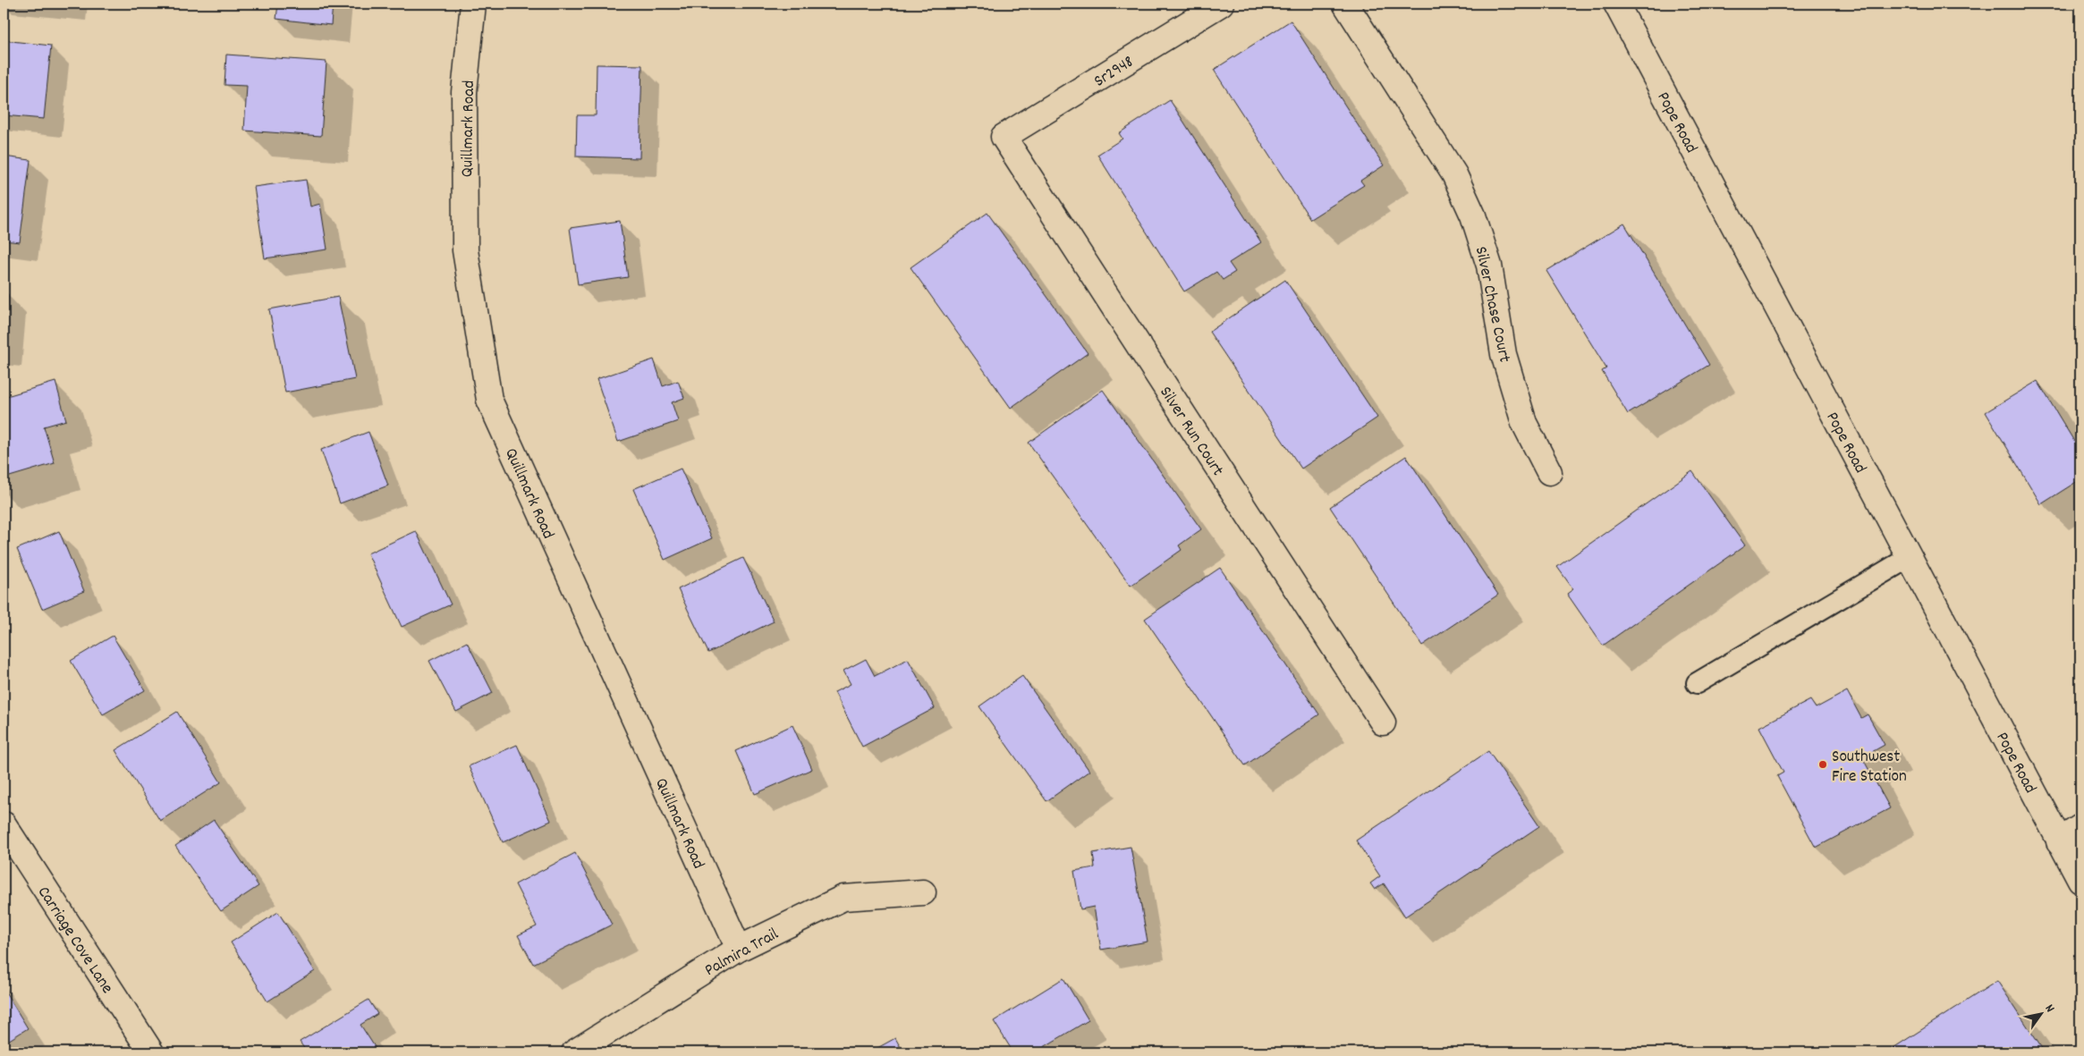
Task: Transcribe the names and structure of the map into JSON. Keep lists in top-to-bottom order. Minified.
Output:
{"streets":{"street":["Sr2948","Pope Road","Quillmark Road","Silver Chase Court","Silver Run Court","Carriage Cove Lane","Palmira Trail"]},"crossings":[["Sr2948","Silver Run Court"],["Quillmark Road","Palmira Trail"]],"places":["Southwest Fire Station"],"north":"top right"}
